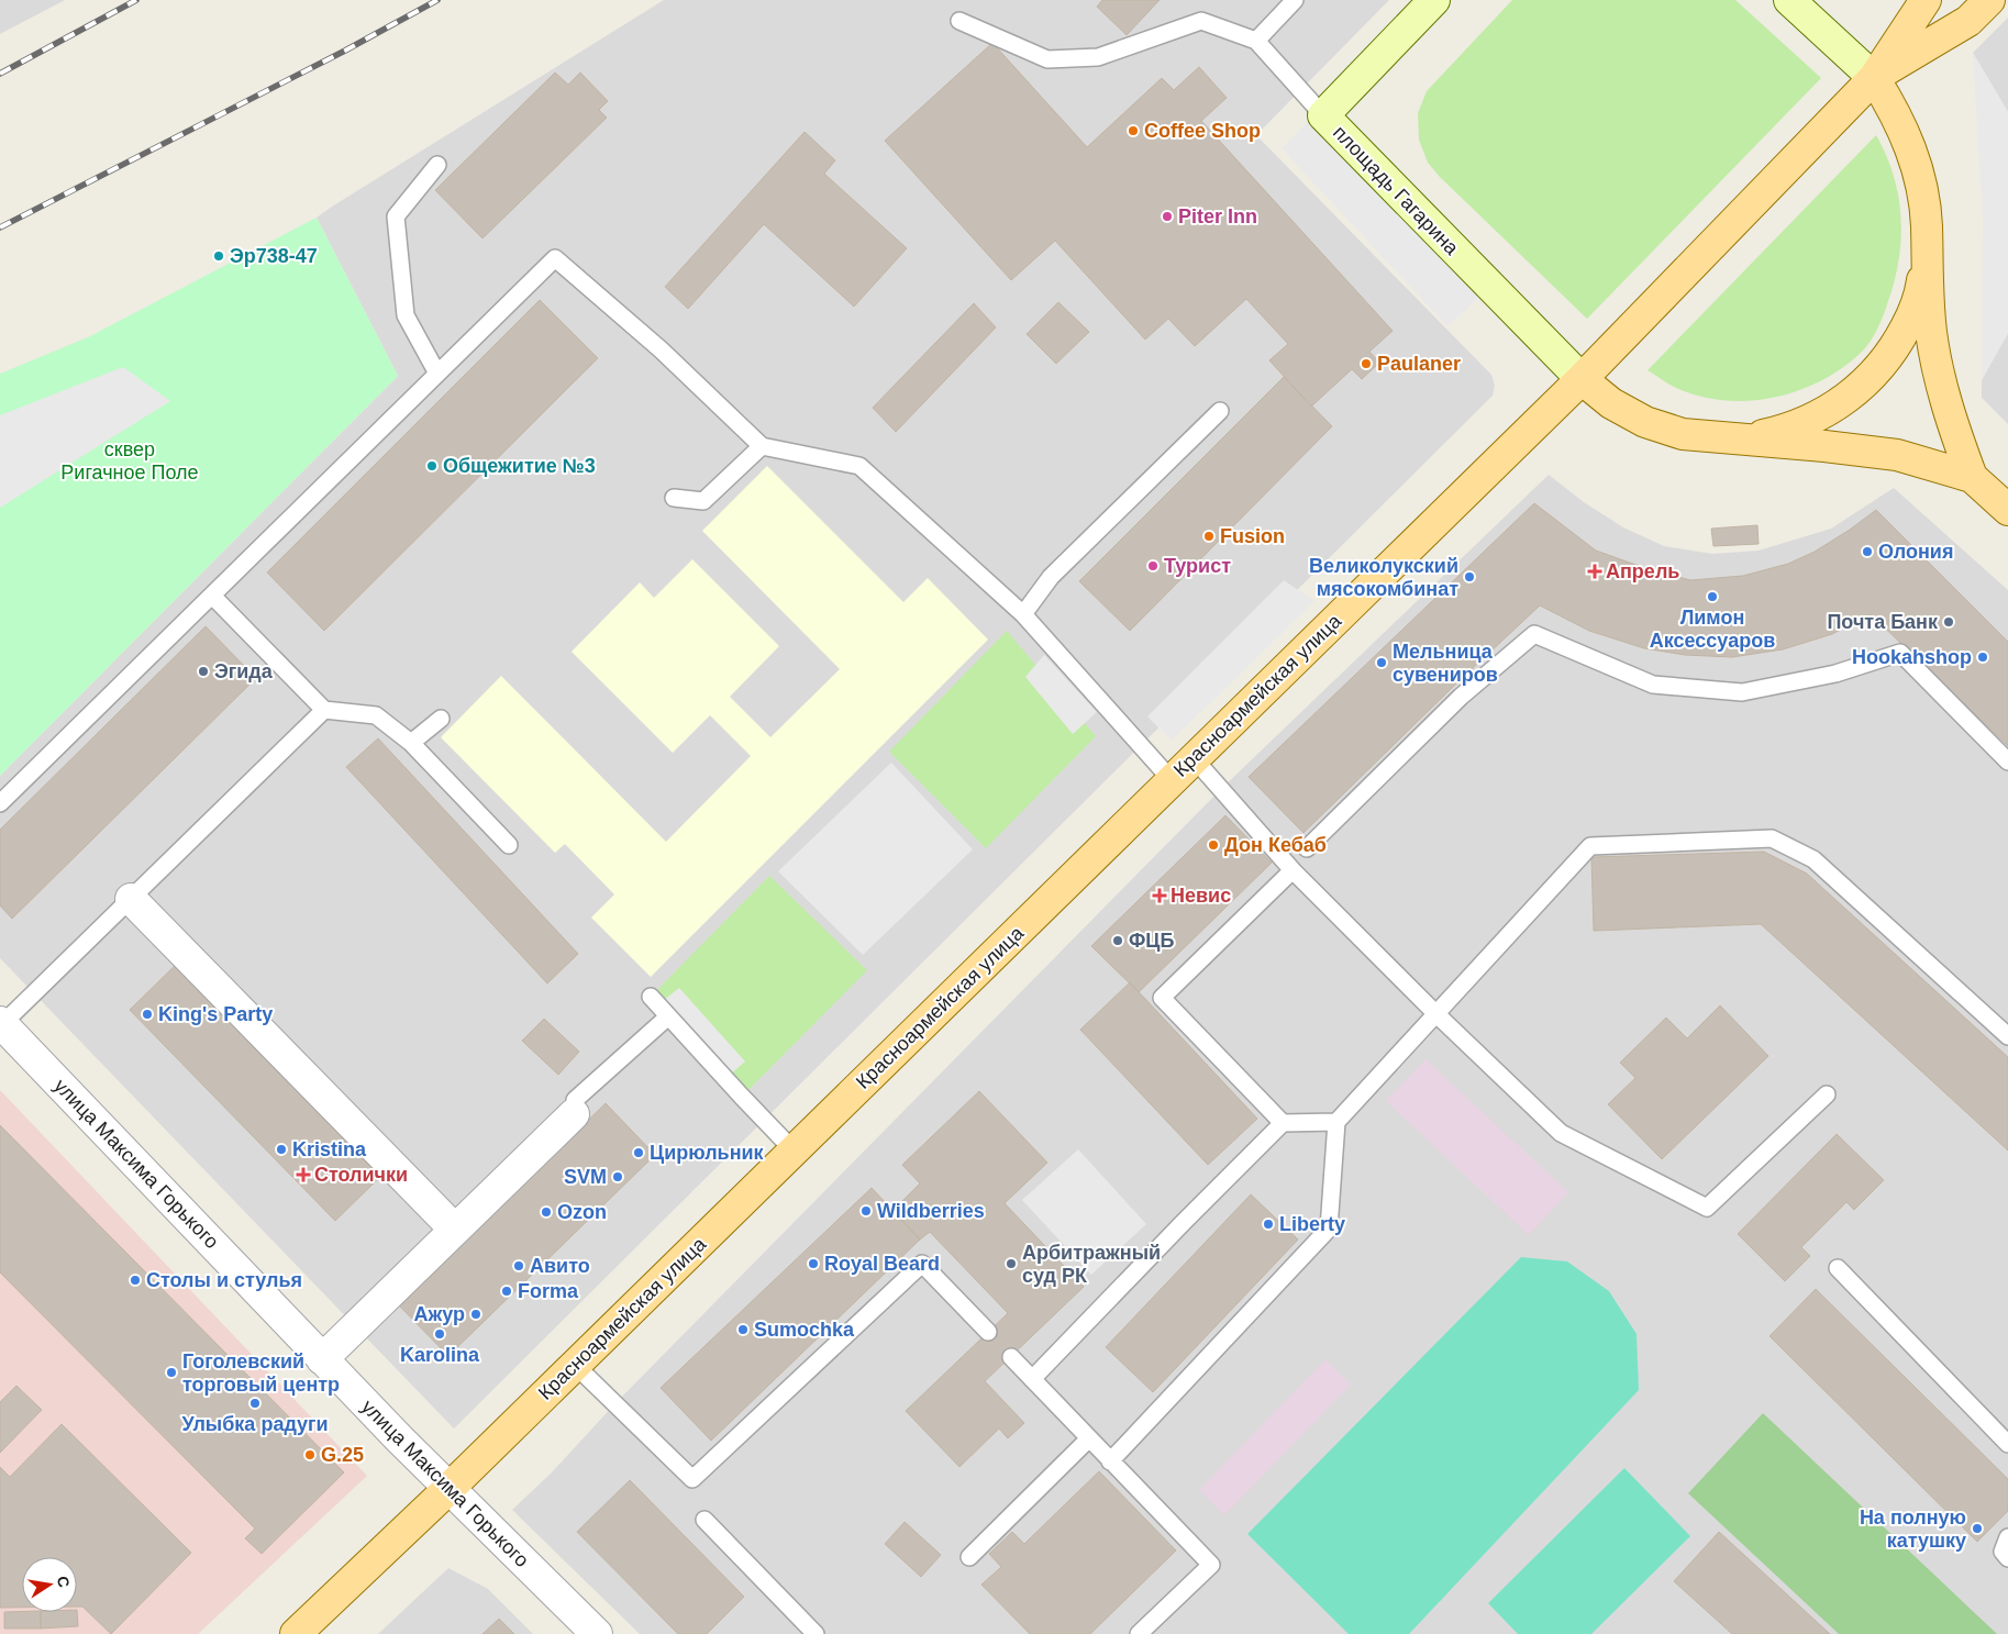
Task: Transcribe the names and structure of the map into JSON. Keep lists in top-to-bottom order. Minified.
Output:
{"streets":{"main road":["площадь Гагарина","Красноармейская улица"],"street":["улица Максима Горького"]},"crossings":[["площадь Гагарина","Красноармейская улица"],["Красноармейская улица","улица Максима Горького"]],"parks":["сквер Ригачное Поле"],"places":{"other":["Coffee Shop","Piter Inn","Эр738-47","Paulaner","Общежитие №3","Fusion","Олония","Турист","Великолукский мясокомбинат","Лимон Аксессуаров","Почта Банк","Hookahshop","Мельница сувениров","Эгида","Дон Кебаб","ФЦБ","King's Party","Kristina","Цирюльник","SVM","Wildberries","Ozon","Liberty","Royal Beard","Арбитражный суд РК","Авито","Столы и стулья","Forma","Ажур","Sumochka","Karolina","Гоголевский торговый центр","Улыбка радуги","G.25","На полную катушку"],"health":["Апрель","Невис","Столички"]},"north":"right"}
